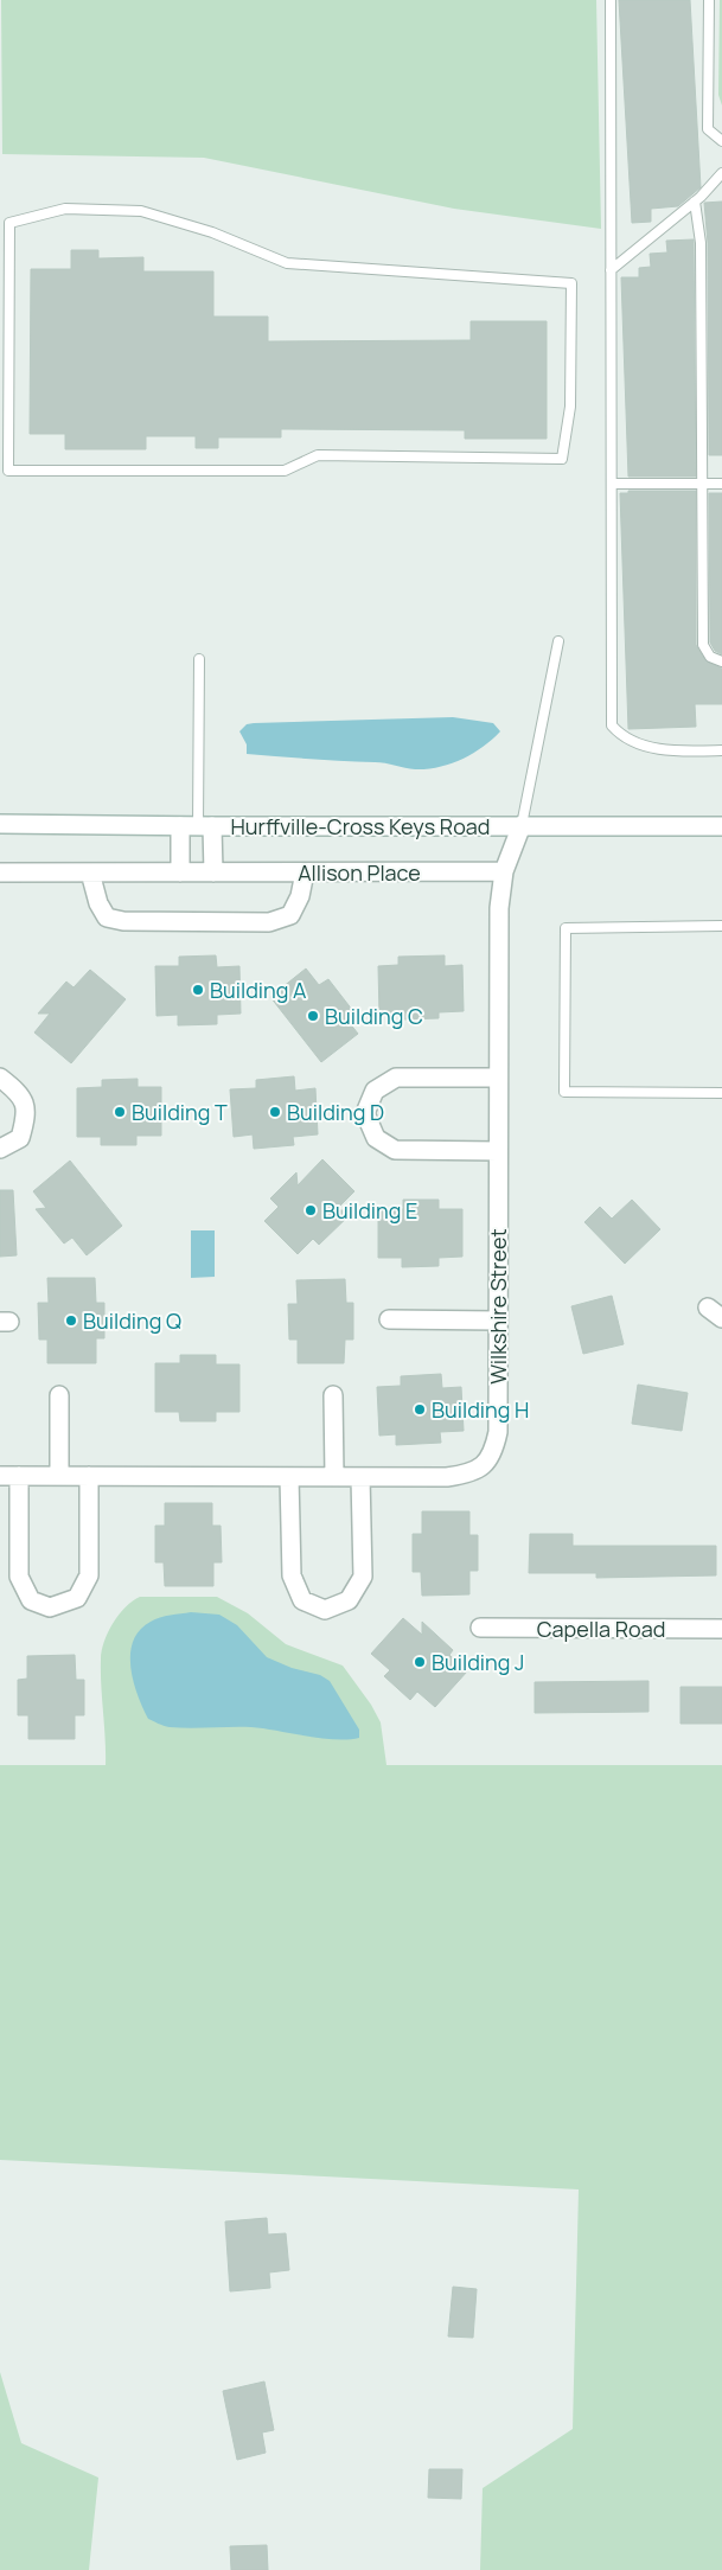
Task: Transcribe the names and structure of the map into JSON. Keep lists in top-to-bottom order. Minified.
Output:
{"streets":{"street":["Hurffville-Cross Keys Road","Allison Place","Wilkshire Street","Capella Road"]},"crossings":[["Hurffville-Cross Keys Road","Wilkshire Street"],["Allison Place","Wilkshire Street"]],"places":["Building A","Building C","Building T","Building D","Building E","Building Q","Building H","Building J"]}
